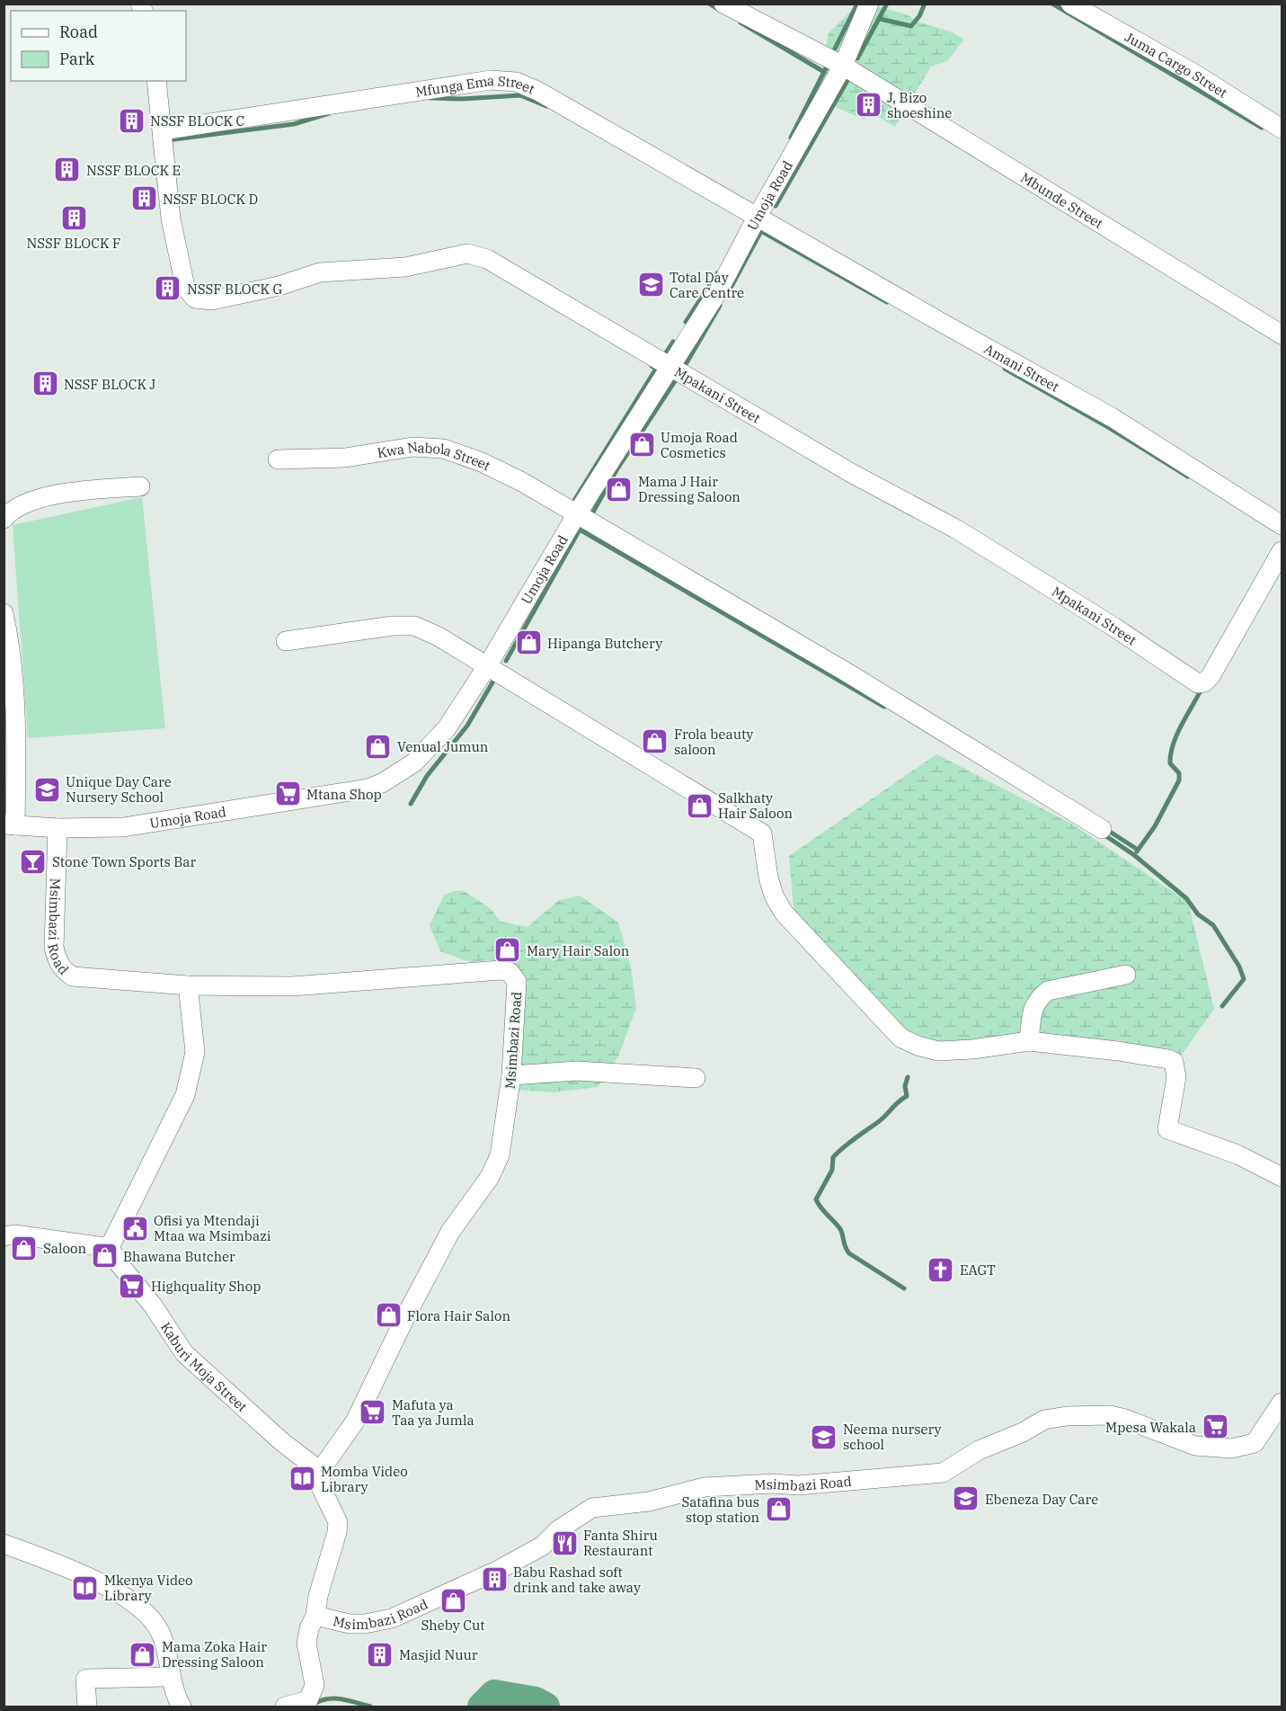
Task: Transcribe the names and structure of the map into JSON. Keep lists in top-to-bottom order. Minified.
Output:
{"streets":{"street":["Juma Cargo Street","Mfunga Ema Street","Umoja Road","Mbunde Street","Amani Street","Mpakani Street","Kwa Nabola Street","Msimbazi Road","Kaburi Moja Street"]},"crossings":[["Mfunga Ema Street","Umoja Road"],["Mfunga Ema Street","Amani Street"],["Mfunga Ema Street","Mpakani Street"],["Umoja Road","Mbunde Street"],["Umoja Road","Amani Street"],["Umoja Road","Mpakani Street"],["Umoja Road","Kwa Nabola Street"],["Umoja Road","Msimbazi Road"],["Msimbazi Road","Kaburi Moja Street"]],"places":{"building":["J, Bizo shoeshine","NSSF BLOCK C","NSSF BLOCK E","NSSF BLOCK D","NSSF BLOCK F","NSSF BLOCK G","NSSF BLOCK J","Babu Rashad soft drink and take away","Masjid Nuur"],"school or university":["Total Day Care Centre","Unique Day Care Nursery School","Neema nursery school","Ebeneza Day Care"],"shop":["Umoja Road Cosmetics","Mama J Hair Dressing Saloon","Hipanga Butchery","Frola beauty saloon","Venual Jumun","Salkhaty Hair Saloon","Mary Hair Salon","Saloon","Bhawana Butcher","Flora Hair Salon","Satafina bus stop station","Sheby Cut","Mama Zoka Hair Dressing Saloon"],"supermarket":["Mtana Shop","Highquality Shop","Mafuta ya Taa ya Jumla","Mpesa Wakala"],"bar":["Stone Town Sports Bar"],"public building":["Ofisi ya Mtendaji Mtaa wa Msimbazi"],"church":["EAGT"],"library":["Momba Video Library","Mkenya Video Library"],"restaurant":["Fanta Shiru Restaurant"]},"legend":["Road","Park"]}
